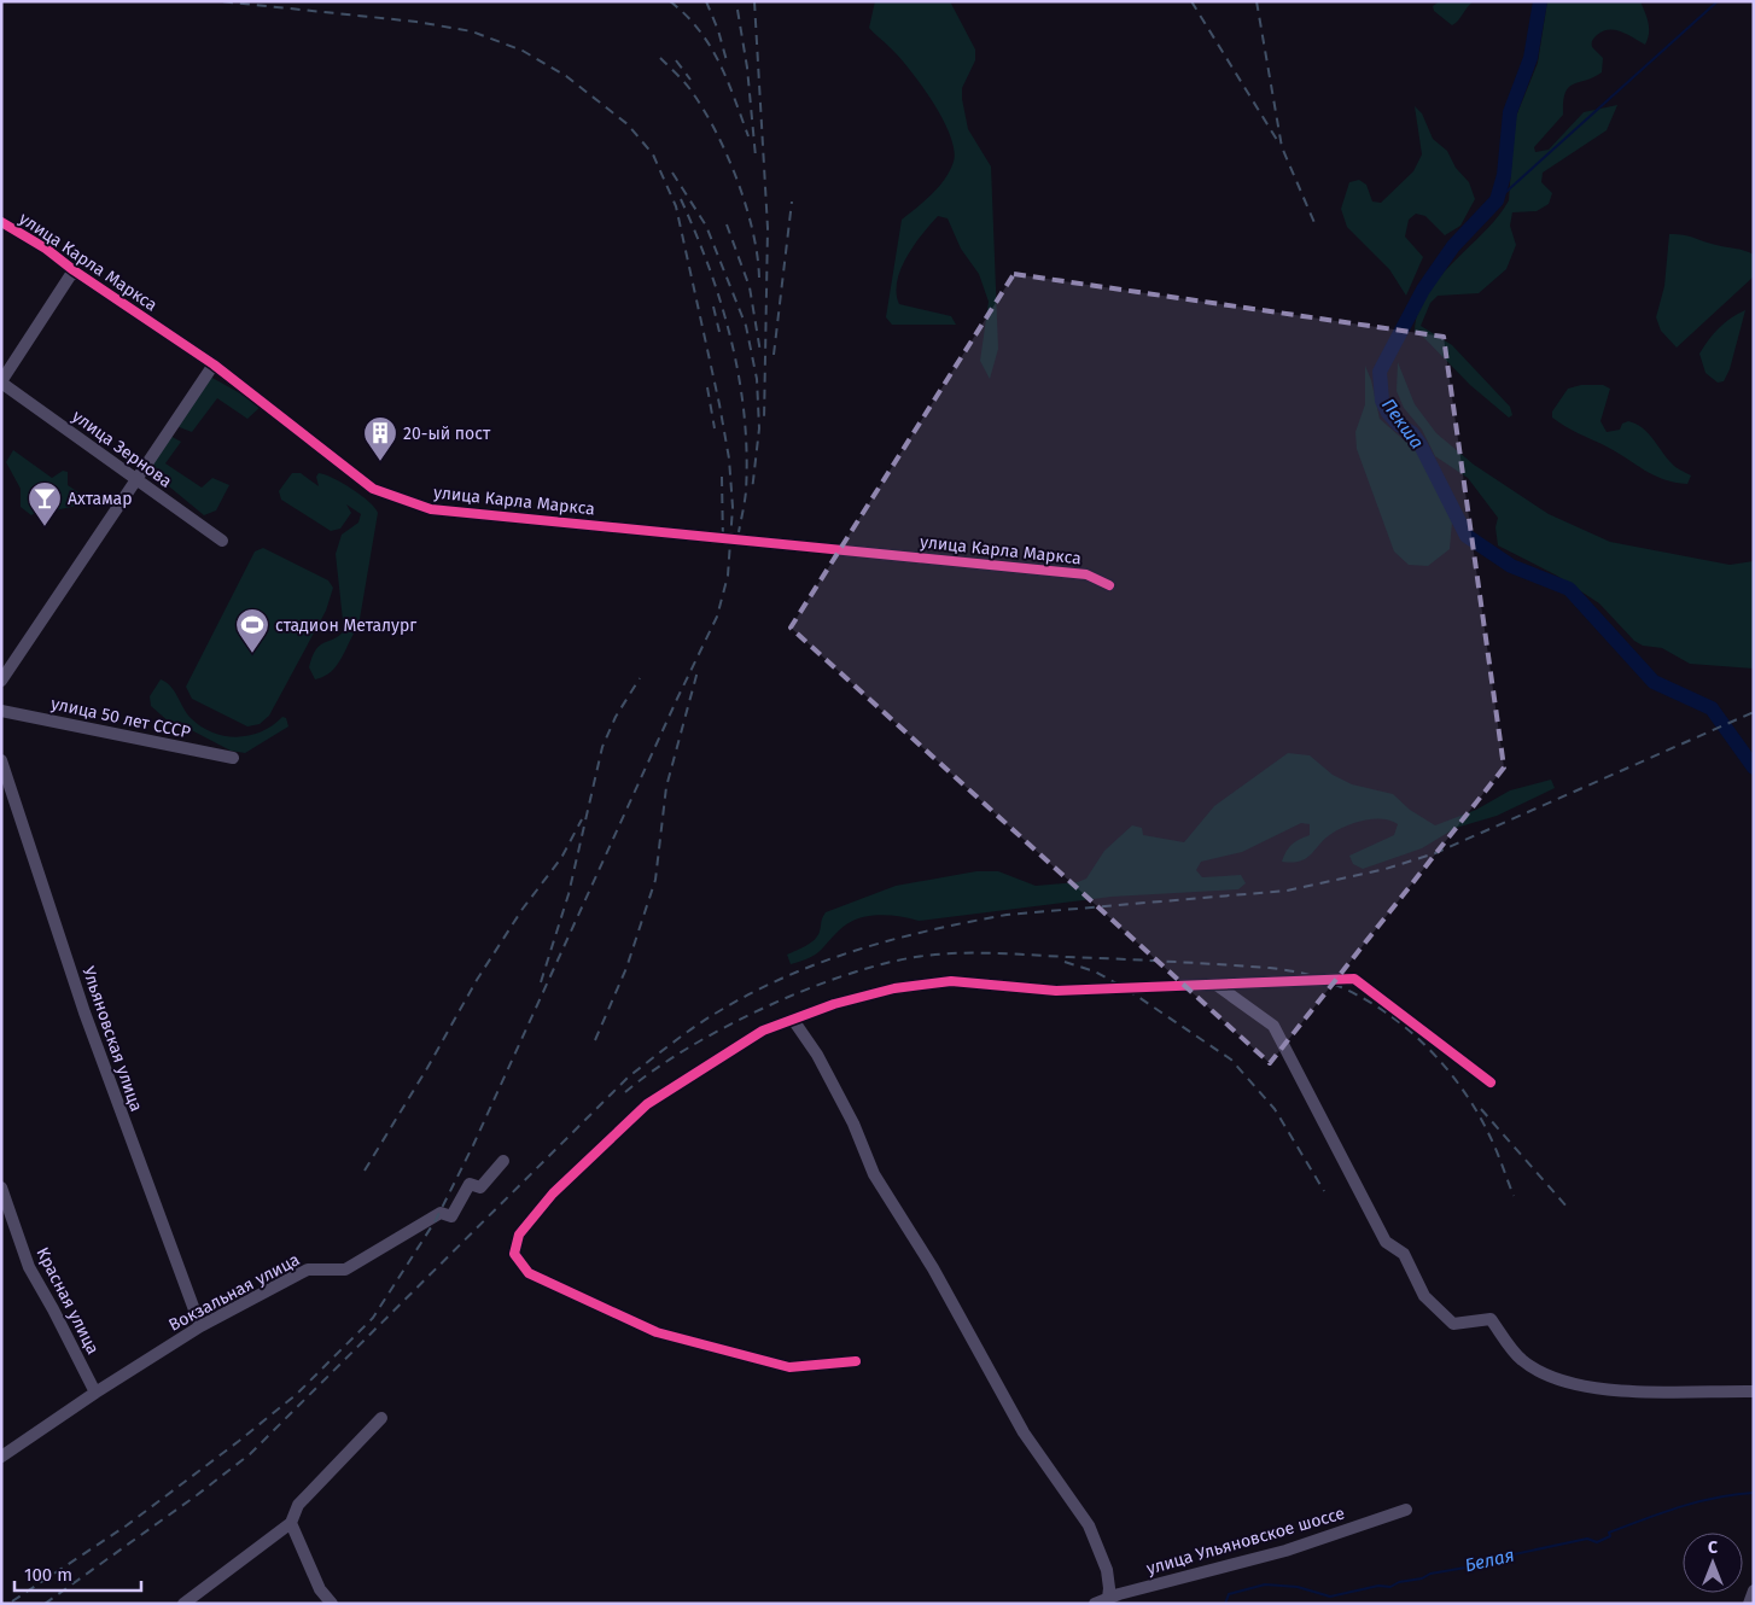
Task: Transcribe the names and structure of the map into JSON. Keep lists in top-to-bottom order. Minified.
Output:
{"streets":{"street":["улица Карла Маркса","улица Зернова","улица 50 лет СССР","Ульяновская улица","Вокзальная улица","Красная улица","улица Ульяновское шоссе"]},"crossings":[["Ульяновская улица","Вокзальная улица"],["Вокзальная улица","Красная улица"]],"water":["Пекша","Белая"],"places":{"building":["20-ый пост"],"bar":["Ахтамар"],"sports":["стадион Металург"]},"scale_bar":"100 m","north":"top"}
